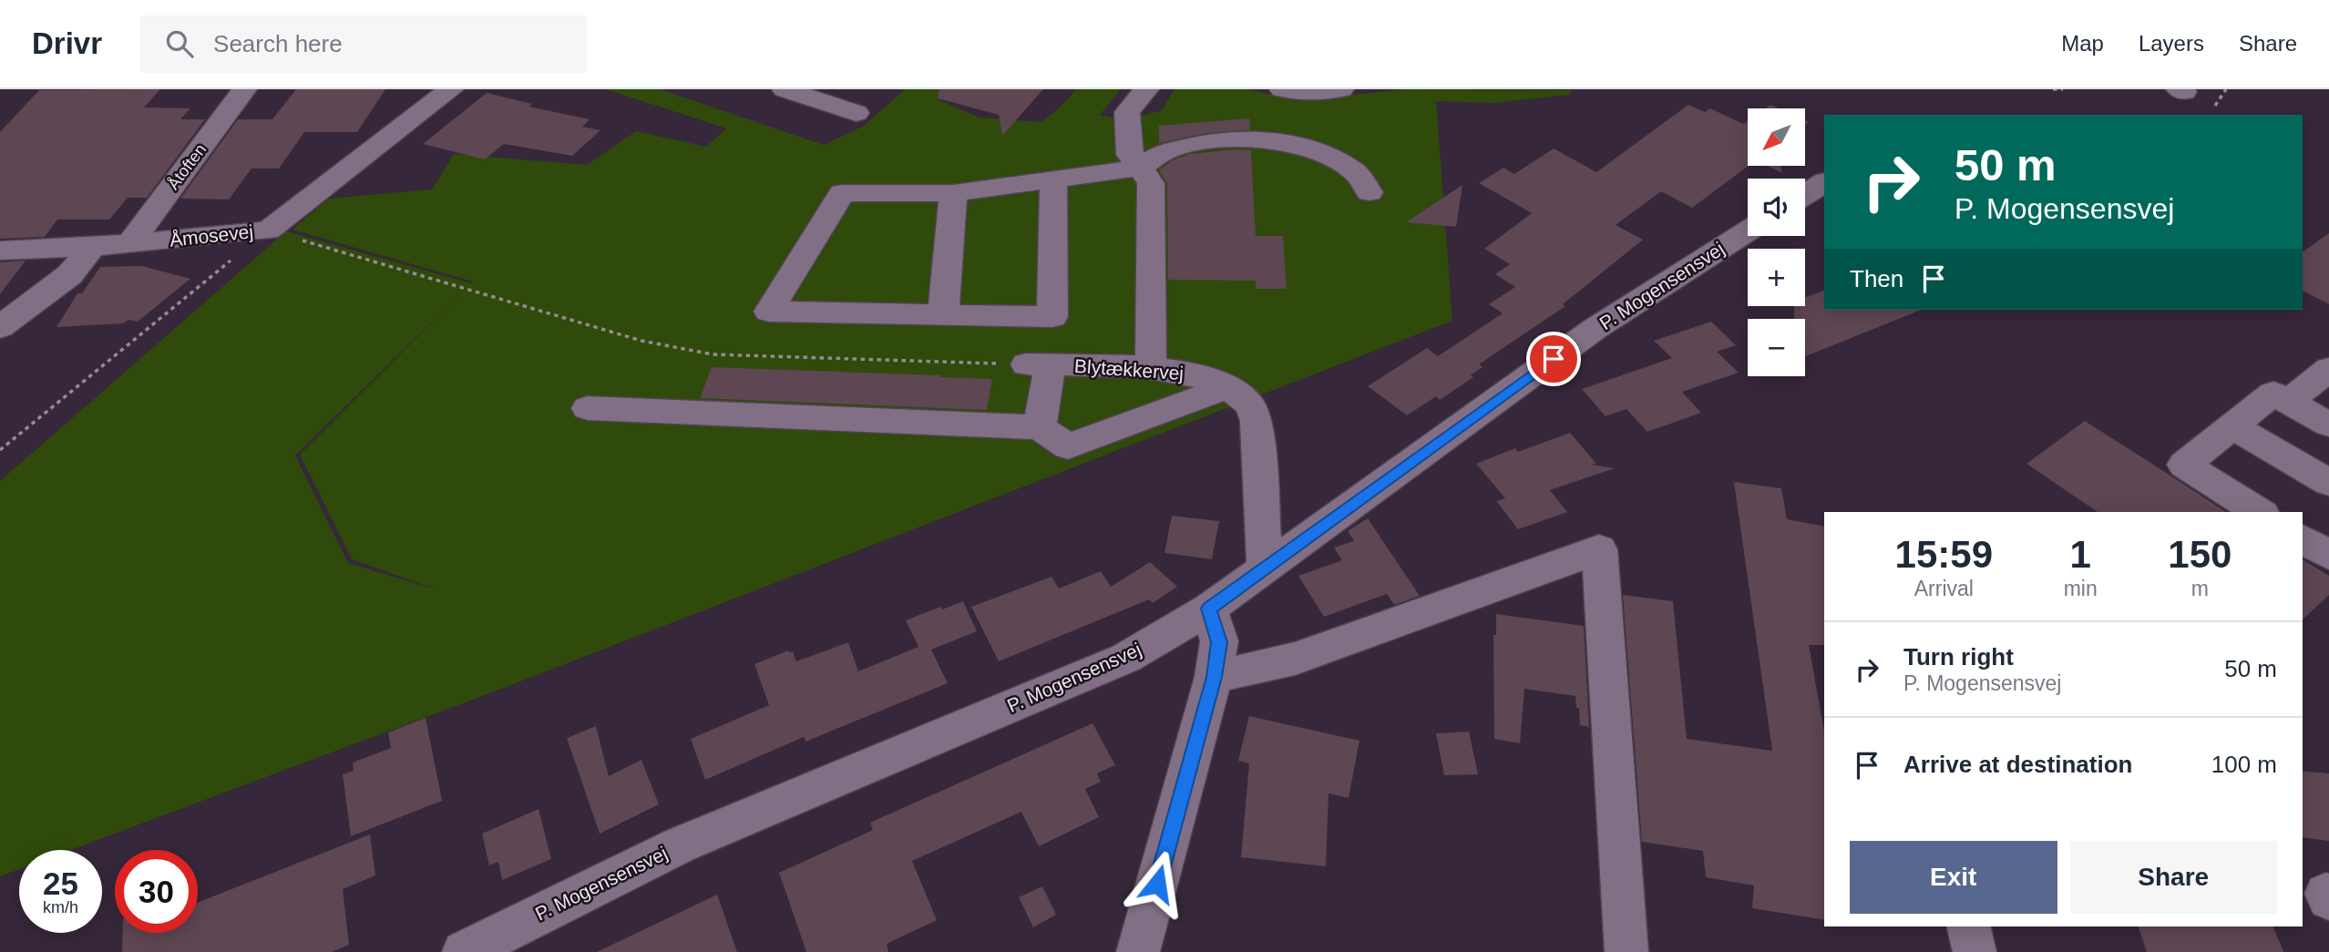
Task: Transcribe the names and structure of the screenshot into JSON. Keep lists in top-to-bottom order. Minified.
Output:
{"streets":{"street":["Åtoften","Åmosevej","P. Mogensensvej","Blytækkervej"]},"crossings":[["Åtoften","Åmosevej"],["P. Mogensensvej","Blytækkervej"]],"north":"bottom left","page":{"header":"Drivr","search":"Search here","nav":["Map","Layers","Share"],"map_buttons":["+","−"],"turn":["50 m","P. Mogensensvej"],"then":"Then","eta":["15:59","Arrival","1","min","150","m"],"list":[{"name":"Turn right","note":"P. Mogensensvej","value":"50 m"},{"name":"Arrive at destination","value":"100 m"}],"buttons":["Exit","Share"],"speed":"25 km/h","limit":"30"}}
